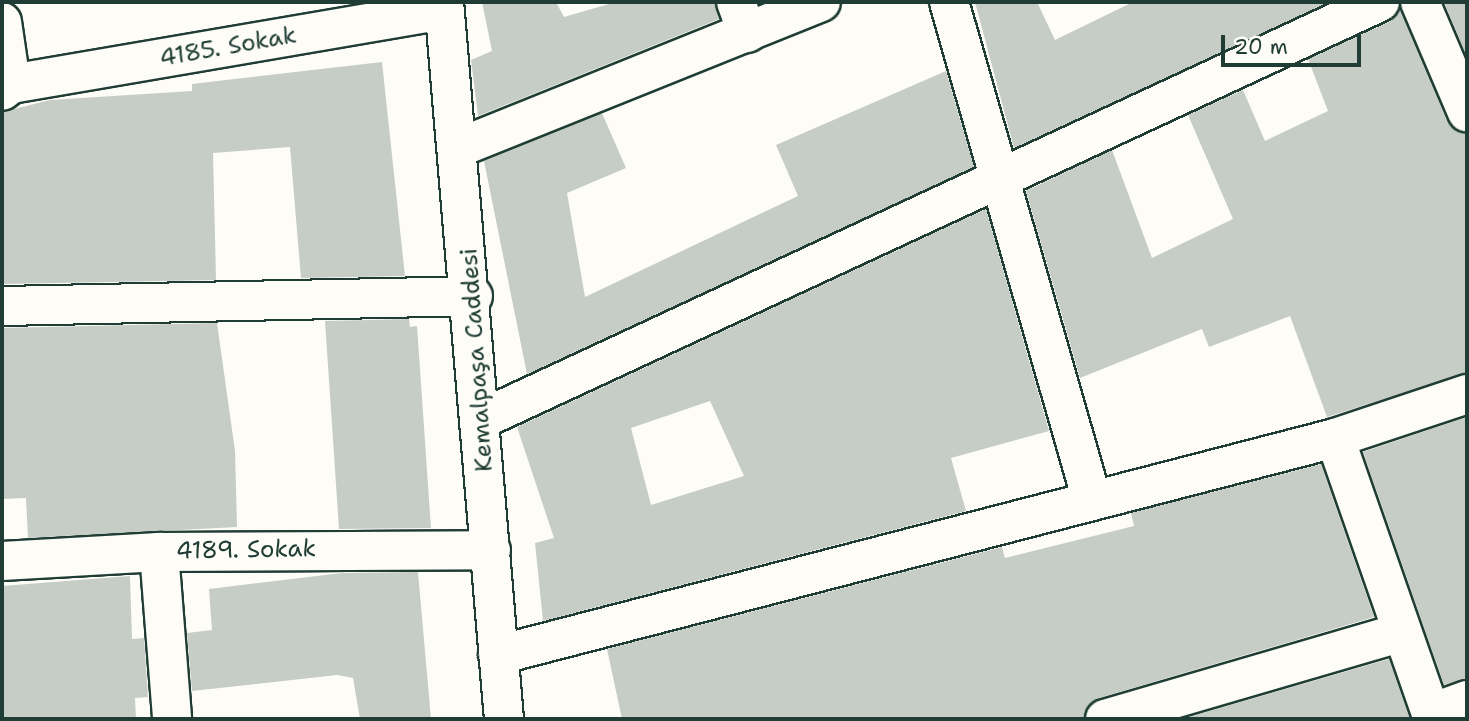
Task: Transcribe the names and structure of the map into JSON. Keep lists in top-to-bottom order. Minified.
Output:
{"streets":{"street":["4185. Sokak","Kemalpaşa Caddesi","4189. Sokak"]},"crossings":[["4185. Sokak","Kemalpaşa Caddesi"],["Kemalpaşa Caddesi","4189. Sokak"]],"scale_bar":"20 m"}
